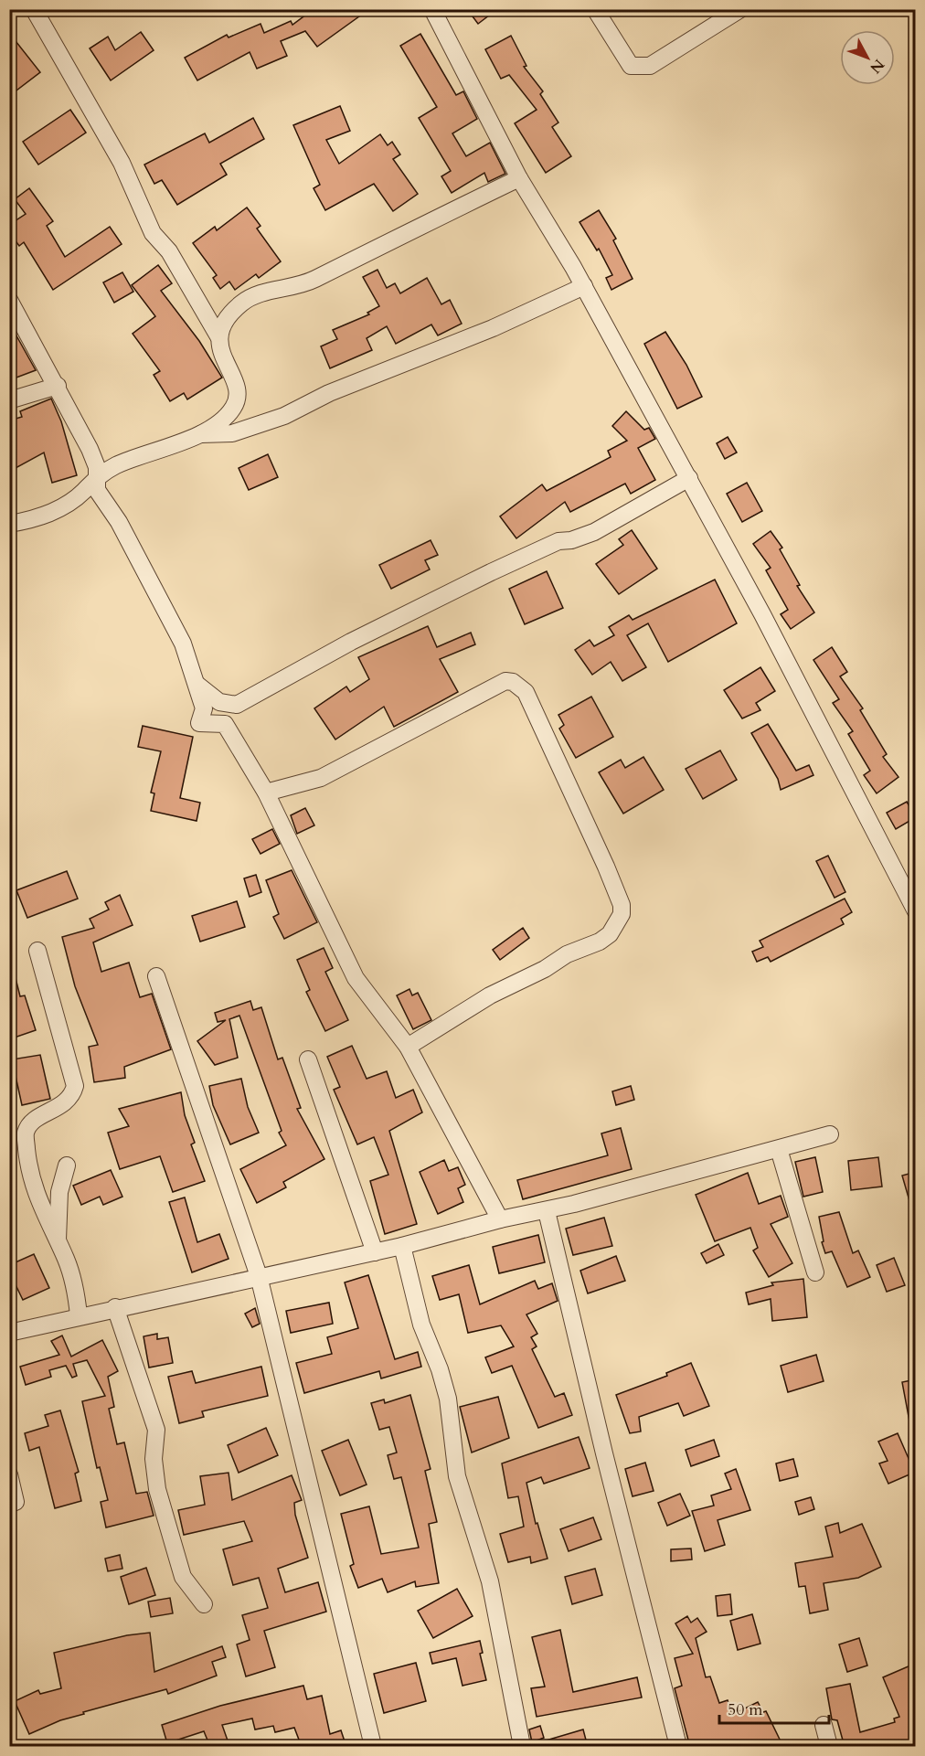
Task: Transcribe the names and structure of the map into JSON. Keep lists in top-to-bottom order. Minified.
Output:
{"scale_bar":"50 m","north":"bottom right"}
